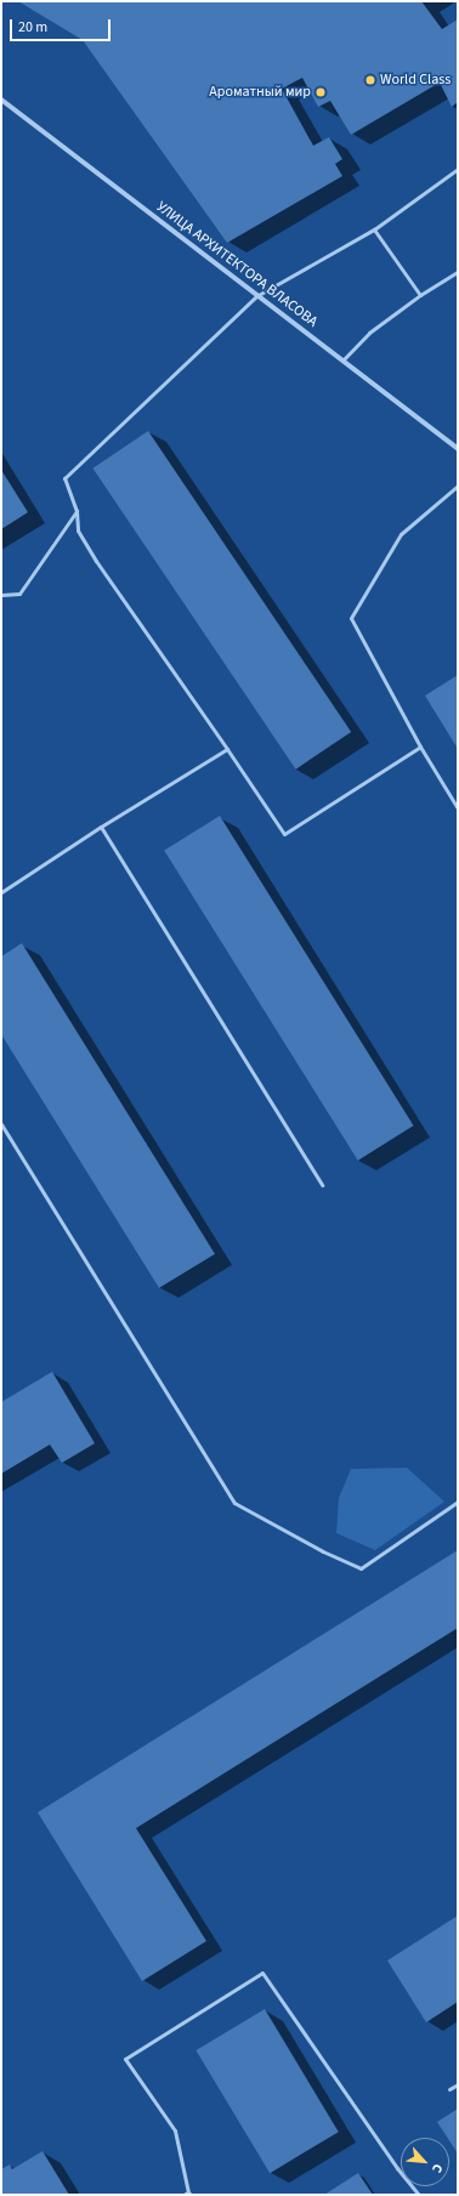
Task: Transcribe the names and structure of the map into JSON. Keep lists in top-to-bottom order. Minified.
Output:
{"streets":{"street":["УЛИЦА АРХИТЕКТОРА ВЛАСОВА"]},"places":["World Class","Ароматный мир"],"scale_bar":"20 m","north":"bottom right"}
